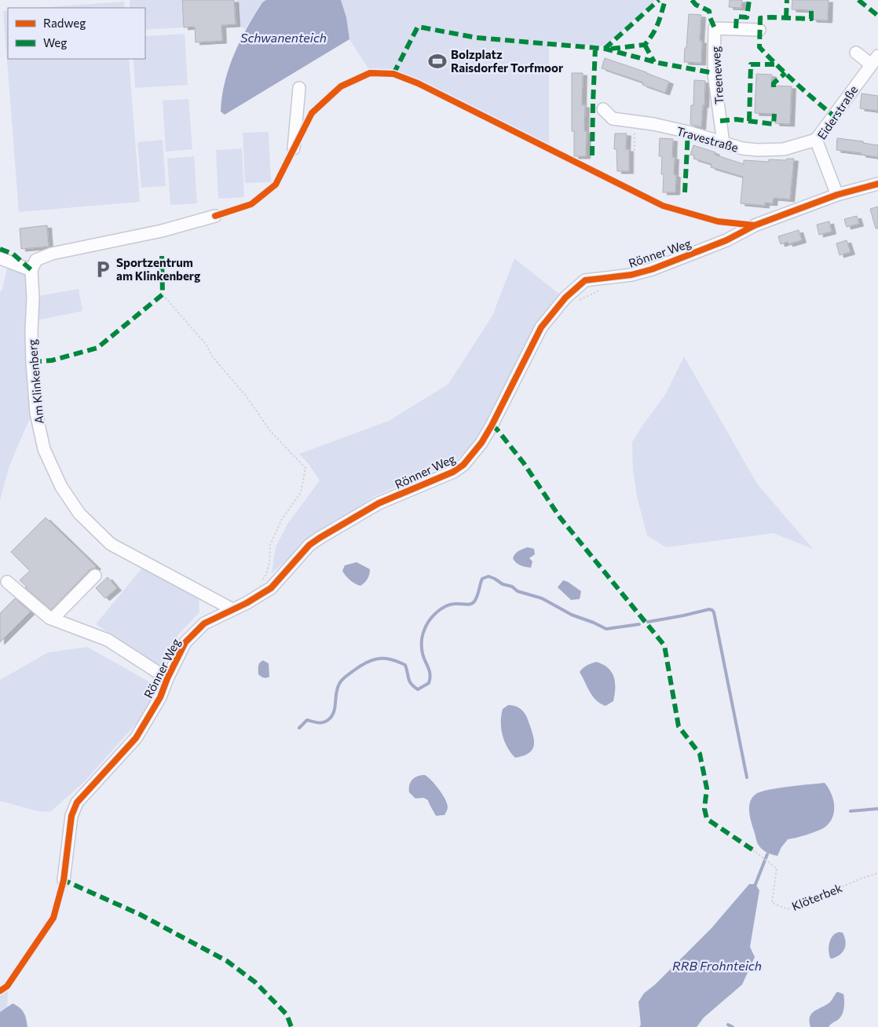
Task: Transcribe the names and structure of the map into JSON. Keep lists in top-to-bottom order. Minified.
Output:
{"streets":{"street":["Treeneweg","Eiderstraße","Travestraße","Rönner Weg","Am Klinkenberg"],"path":["Klöterbek"]},"crossings":[["Treeneweg","Travestraße"],["Eiderstraße","Travestraße"],["Eiderstraße","Rönner Weg"],["Rönner Weg","Am Klinkenberg"]],"water":["Schwanenteich","RRB Frohnteich"],"places":{"sports":["Bolzplatz Raisdorfer Torfmoor"],"parking":["Sportzentrum am Klinkenberg"]},"legend":["Radweg","Weg"]}
